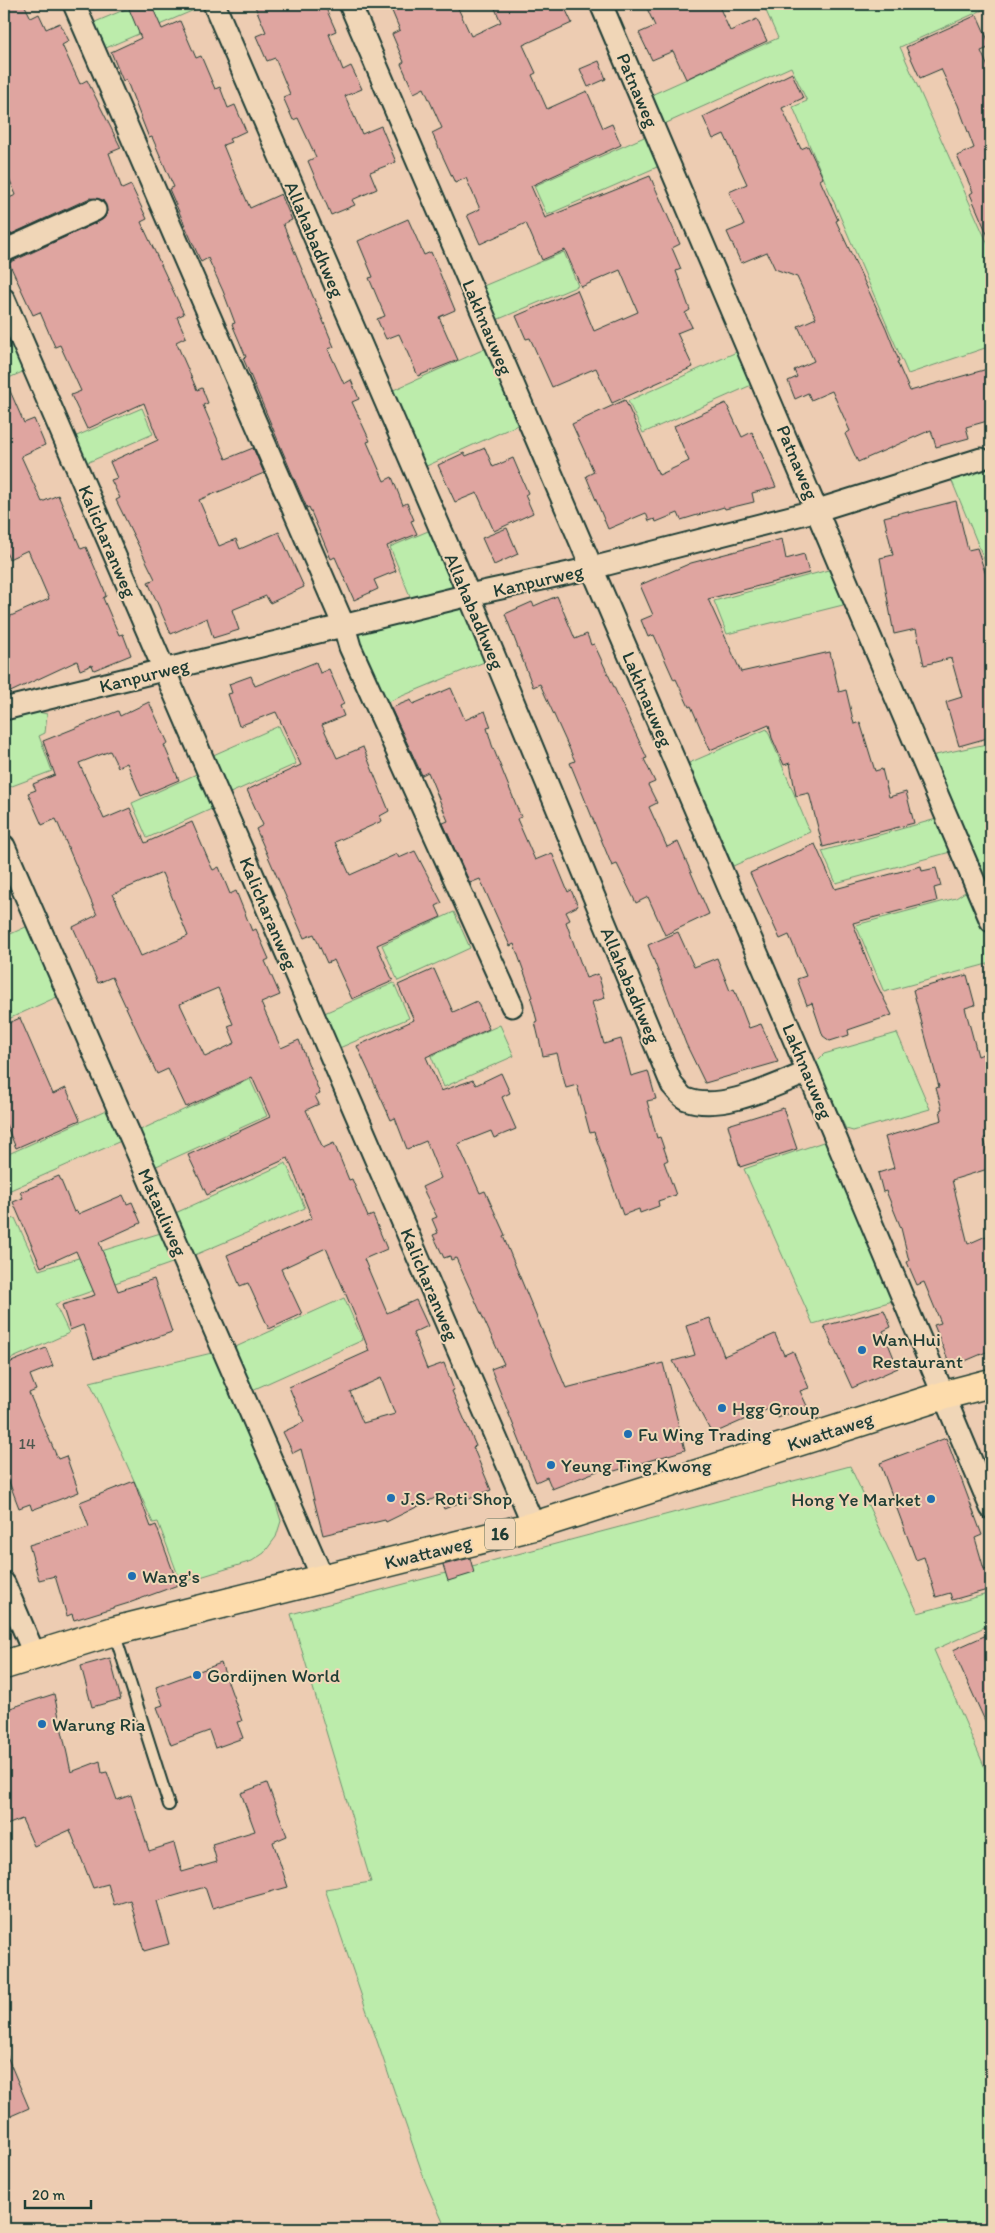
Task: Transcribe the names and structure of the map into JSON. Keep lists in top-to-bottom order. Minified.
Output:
{"streets":{"main road":["Kwattaweg","16"],"street":["Patnaweg","Allahabadhweg","Lakhnauweg","Kalicharanweg","Kanpurweg","Matauliweg"]},"crossings":[["Patnaweg","Kanpurweg"],["Allahabadhweg","Lakhnauweg"],["Allahabadhweg","Kanpurweg"],["Lakhnauweg","Kanpurweg"],["Lakhnauweg","Kwattaweg"],["Kalicharanweg","Kanpurweg"],["Kalicharanweg","Kwattaweg"],["Matauliweg","Kwattaweg"]],"places":["Wan Hui Restaurant","Hgg Group","Fu Wing Trading","Yeung Ting Kwong","J.S. Roti Shop","Hong Ye Market","Wang's","Gordijnen World","Warung Ria"],"house_numbers":["14"],"scale_bar":"20 m"}
